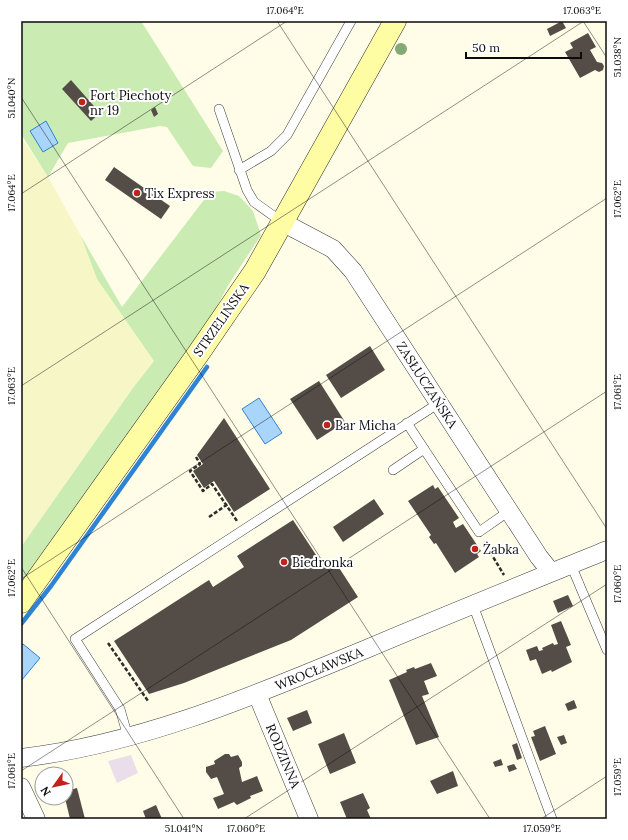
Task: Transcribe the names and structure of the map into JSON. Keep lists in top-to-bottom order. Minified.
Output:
{"streets":{"main road":["STRZELIŃSKA"],"street":["ZASŁUCZAŃSKA","WROCŁAWSKA","RODZINNA"]},"crossings":[["STRZELIŃSKA","ZASŁUCZAŃSKA"],["ZASŁUCZAŃSKA","WROCŁAWSKA"],["WROCŁAWSKA","RODZINNA"]],"places":["Fort Piechoty nr 19","Tix Express","Bar Micha","Żabka","Biedronka"],"scale_bar":"50 m","north":"bottom left","coordinates":["17.064°E","17.063°E","51.038°N","51.040°N","17.062°E","17.061°E","17.060°E","17.059°E","51.041°N"]}
